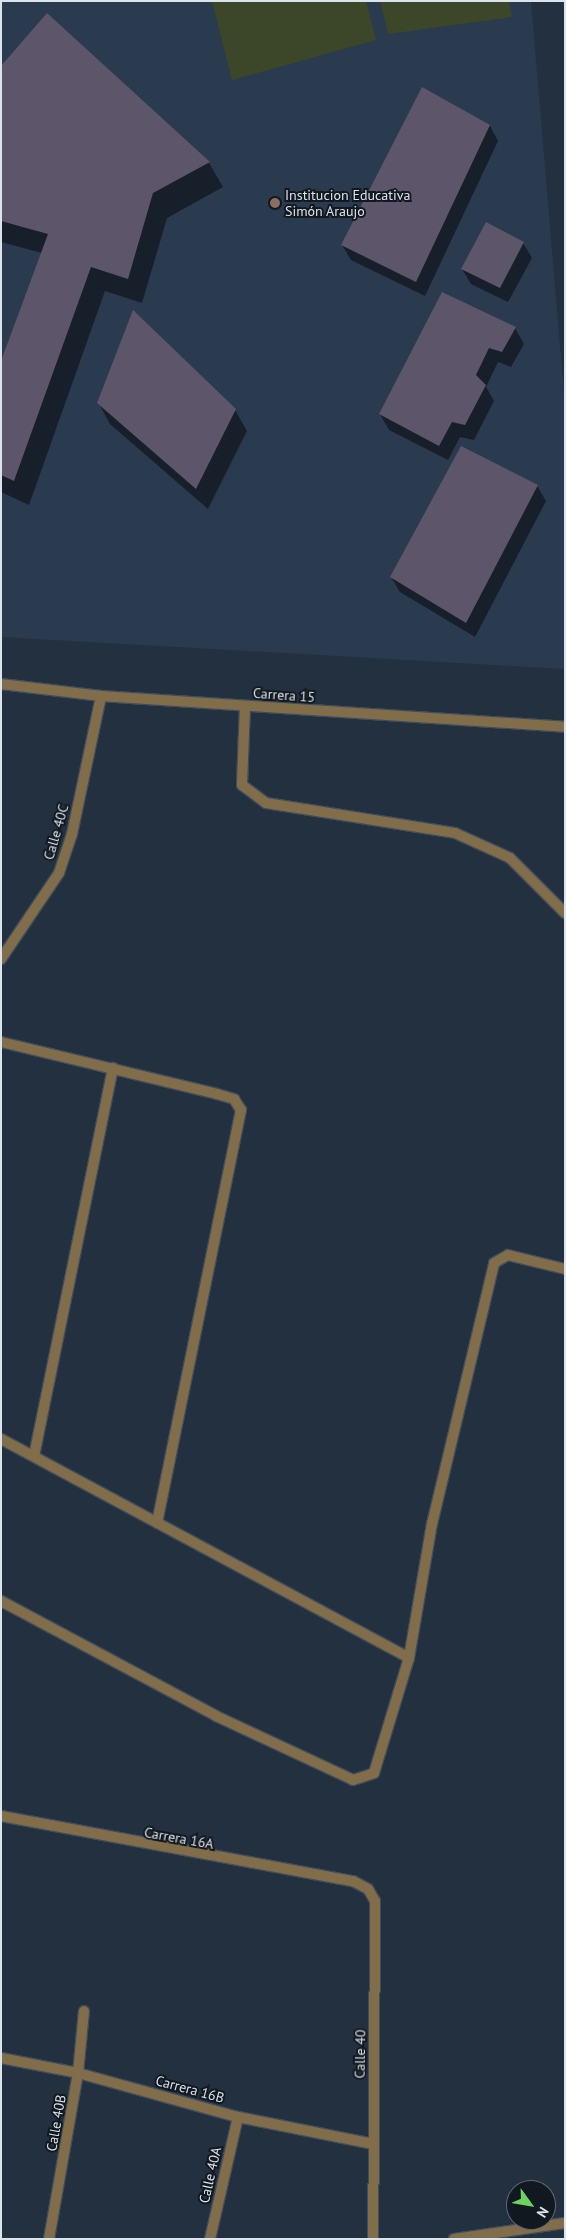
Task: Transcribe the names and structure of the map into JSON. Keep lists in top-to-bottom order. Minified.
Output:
{"streets":{"street":["Carrera 15","Calle 40C","Carrera 16A","Calle 40","Carrera 16B","Calle 40B","Calle 40A"]},"crossings":[["Carrera 15","Calle 40C"],["Carrera 16A","Calle 40"],["Calle 40","Carrera 16B"],["Carrera 16B","Calle 40B"],["Carrera 16B","Calle 40A"]],"places":["Institucion Educativa Simón Araujo"],"north":"bottom right"}
